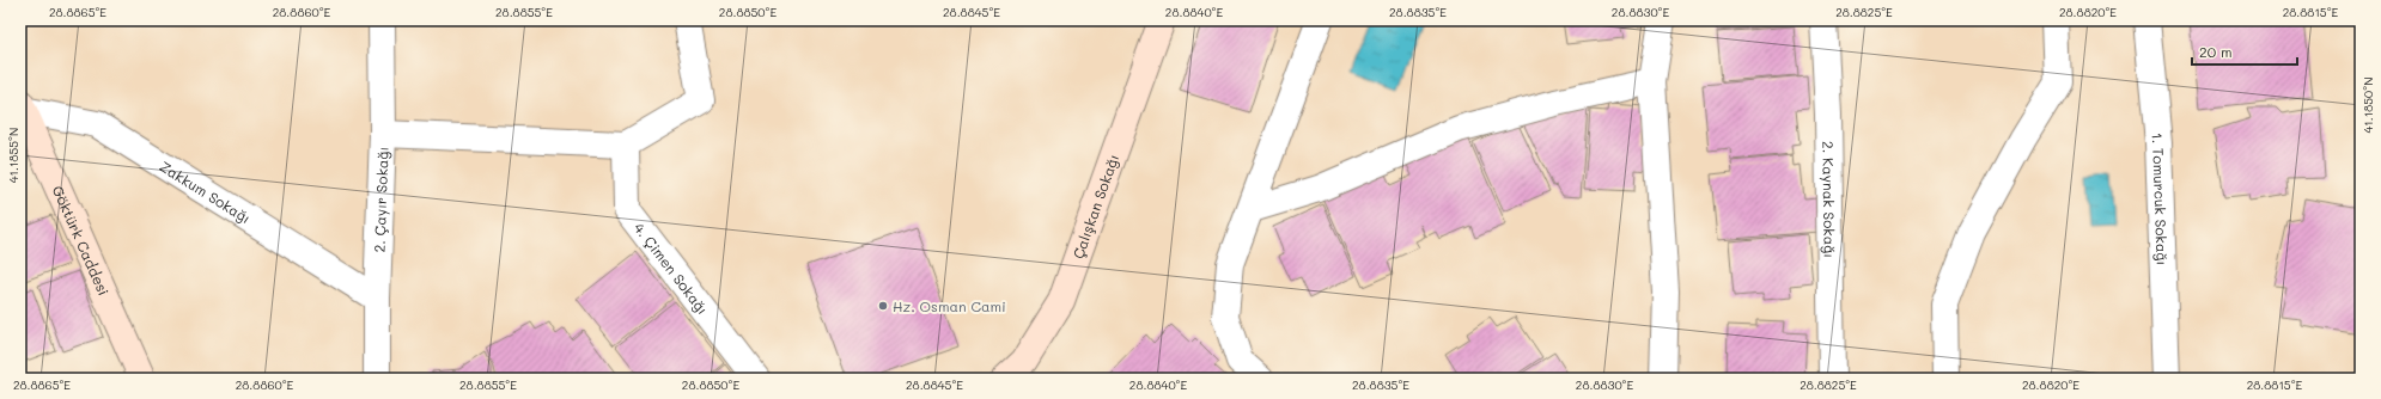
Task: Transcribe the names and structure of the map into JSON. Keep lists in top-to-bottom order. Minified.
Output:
{"streets":{"main road":["Çalışkan Sokağı","Göktürk Caddesi"],"street":["Zakkum Sokağı","2. Çayır Sokağı","2. Kaynak Sokağı","1. Tomurcuk Sokağı","4. Çimen Sokağı"]},"crossings":[["Zakkum Sokağı","2. Çayır Sokağı"],["Zakkum Sokağı","Göktürk Caddesi"]],"places":["Hz. Osman Cami"],"scale_bar":"20 m","coordinates":["28.8865°E","28.8860°E","28.8855°E","28.8850°E","28.8845°E","28.8840°E","28.8835°E","28.8830°E","28.8825°E","28.8820°E","28.8815°E","41.1850°N","41.1855°N"]}
